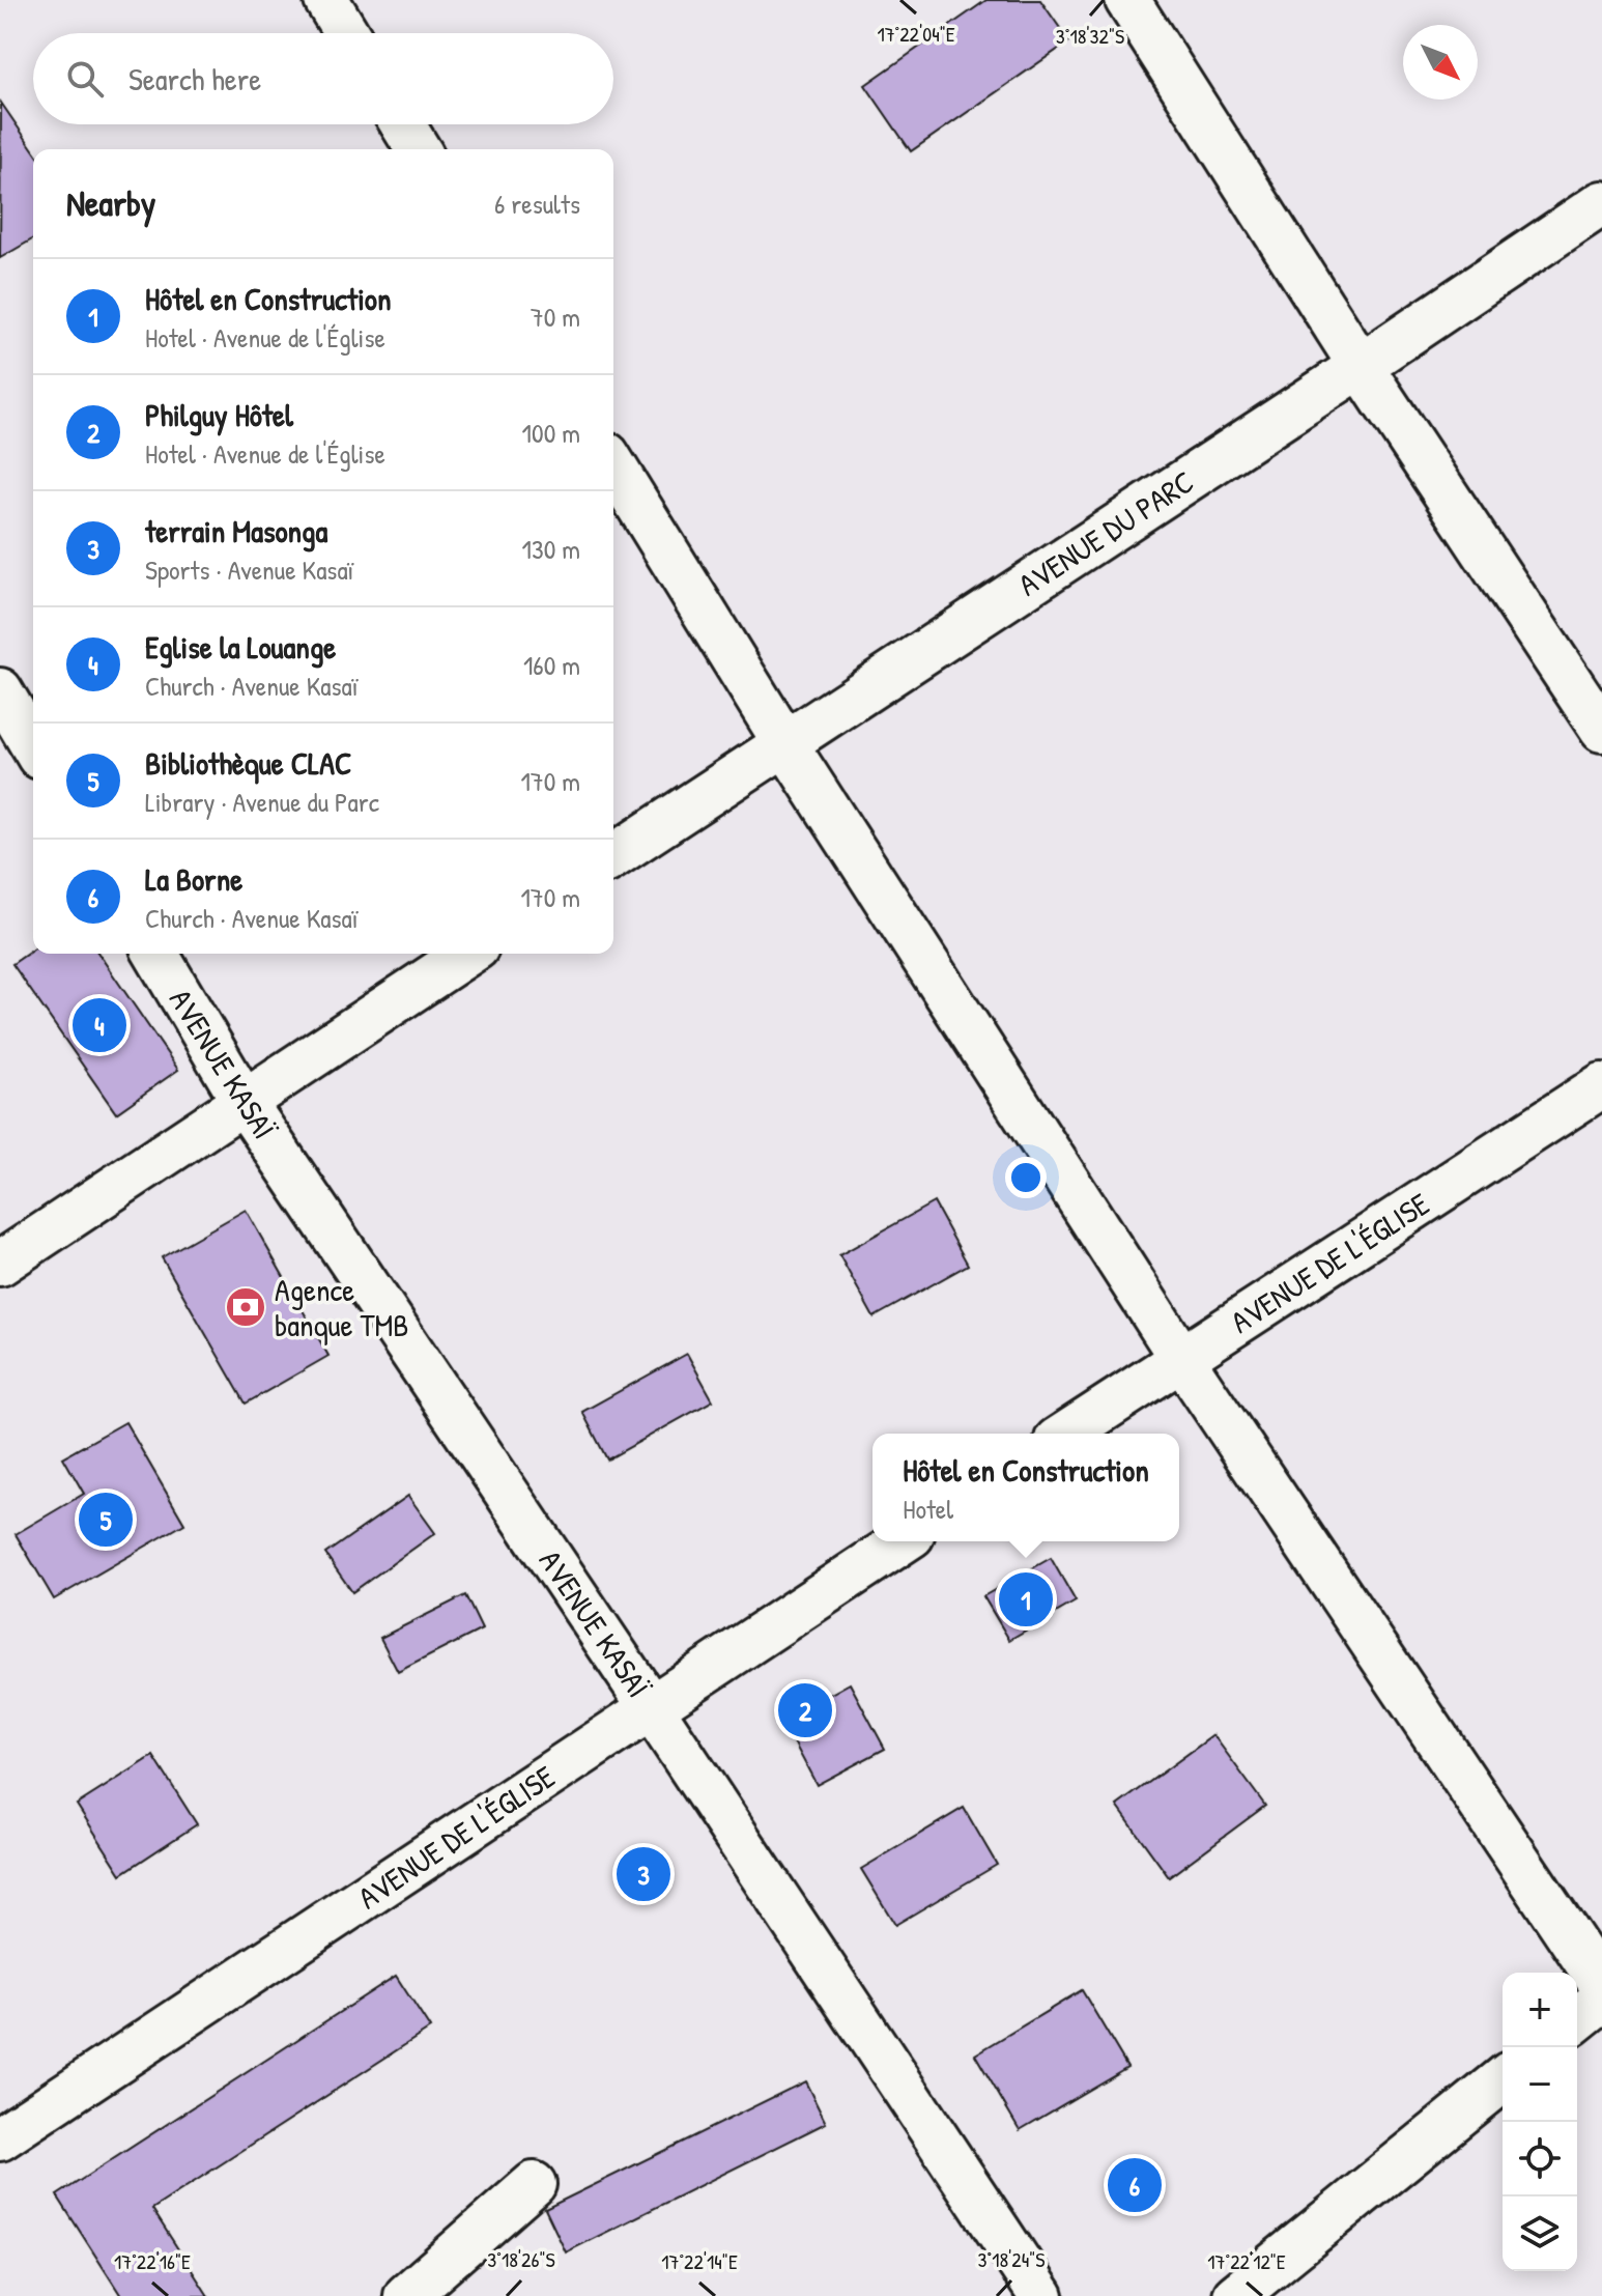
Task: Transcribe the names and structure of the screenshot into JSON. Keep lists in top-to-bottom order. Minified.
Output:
{"streets":{"street":["AVENUE DU PARC","AVENUE KASAÏ","AVENUE DE L'ÉGLISE"]},"crossings":[["AVENUE KASAÏ","AVENUE DE L'ÉGLISE"]],"places":{"bank":["Agence banque TMB"]},"north":"bottom right","page":{"search":"Search here","heading":["Nearby","6 results"],"list":[{"mark":"1","name":"Hôtel en Construction","note":"Hotel · Avenue de l'Église","value":"70 m"},{"mark":"2","name":"Philguy Hôtel","note":"Hotel · Avenue de l'Église","value":"100 m"},{"mark":"3","name":"terrain Masonga","note":"Sports · Avenue Kasaï","value":"130 m"},{"mark":"4","name":"Eglise la Louange","note":"Church · Avenue Kasaï","value":"160 m"},{"mark":"5","name":"Bibliothèque CLAC","note":"Library · Avenue du Parc","value":"170 m"},{"mark":"6","name":"La Borne","note":"Church · Avenue Kasaï","value":"170 m"}],"pins":["4","5","1","2","3","6"],"popup":["Hôtel en Construction","Hotel"],"map_buttons":["+","−"]},"coordinates":["17°22'04\"E","3°18'32\"S","3°18'26\"S","3°18'24\"S","17°22'16\"E","17°22'14\"E","17°22'12\"E"]}
